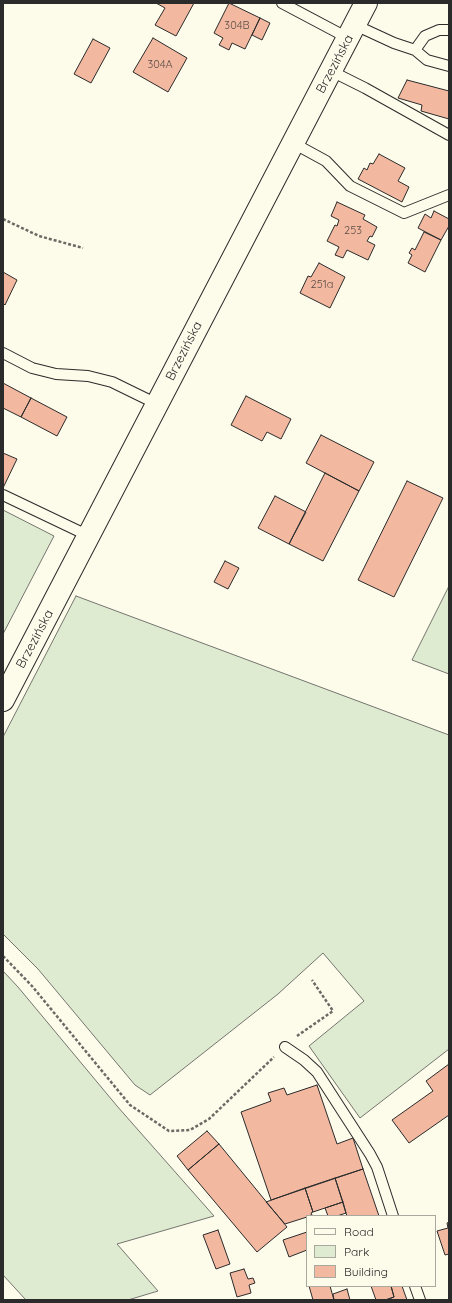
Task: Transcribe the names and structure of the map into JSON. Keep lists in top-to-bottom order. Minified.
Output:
{"streets":{"main road":["Brzezińska"]},"house_numbers":["304B","304A","253","251a"],"legend":["Road","Park","Building"]}
